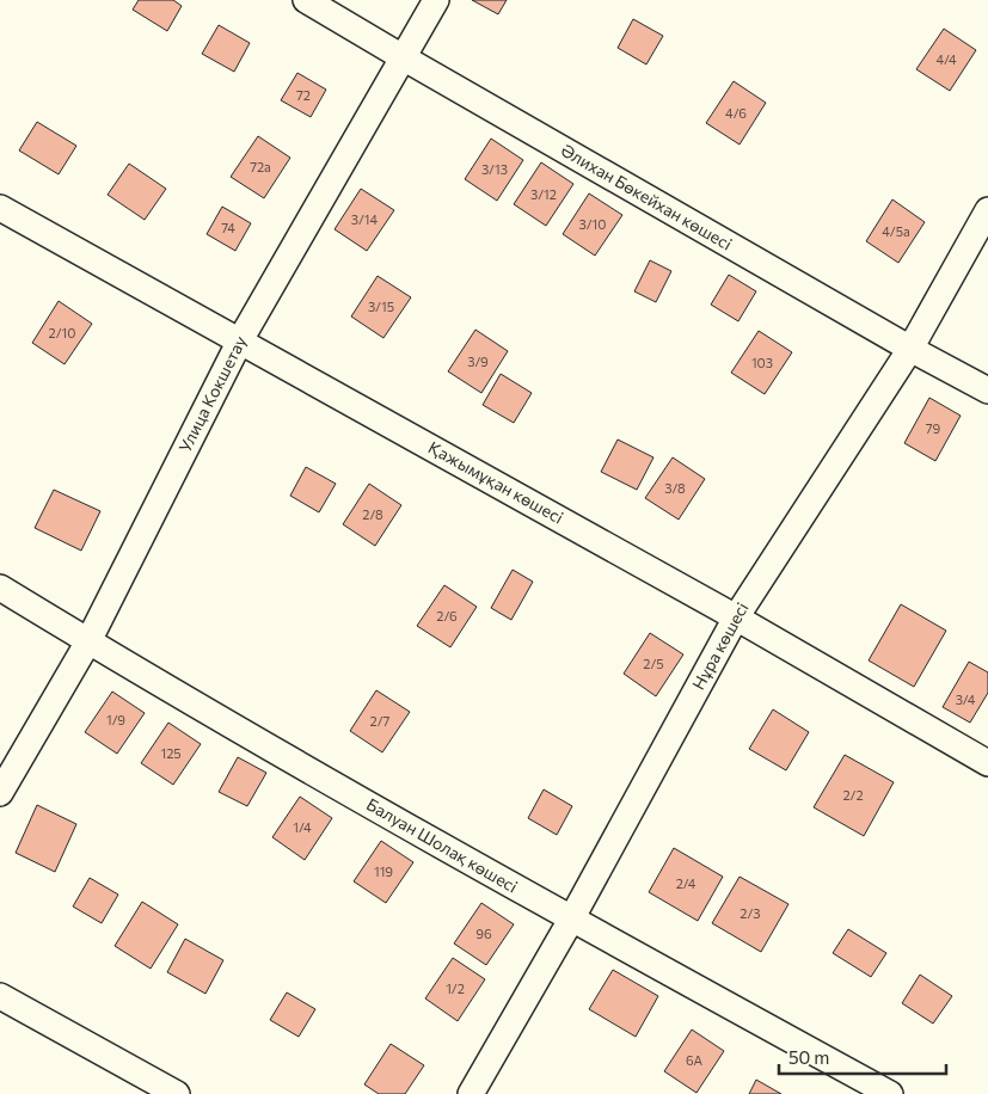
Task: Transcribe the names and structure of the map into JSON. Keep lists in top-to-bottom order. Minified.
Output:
{"streets":{"street":["Әлихан Бөкейхан көшесі","Улица Кокшетау","Қажымұқан көшесі","Нұра көшесі","Балуан Шолақ көшесі"]},"crossings":[["Әлихан Бөкейхан көшесі","Улица Кокшетау"],["Әлихан Бөкейхан көшесі","Нұра көшесі"],["Улица Кокшетау","Қажымұқан көшесі"],["Улица Кокшетау","Балуан Шолақ көшесі"],["Қажымұқан көшесі","Нұра көшесі"],["Нұра көшесі","Балуан Шолақ көшесі"]],"house_numbers":["4/4","72","4/6","72а","3/13","3/12","3/14","3/10","74","4/5а","3/15","2/10","3/9","103","79","3/8","2/8","2/6","2/5","3/4","1/9","2/7","125","2/2","1/4","119","2/4","2/3","96","1/2","6А"],"scale_bar":"50 m"}
